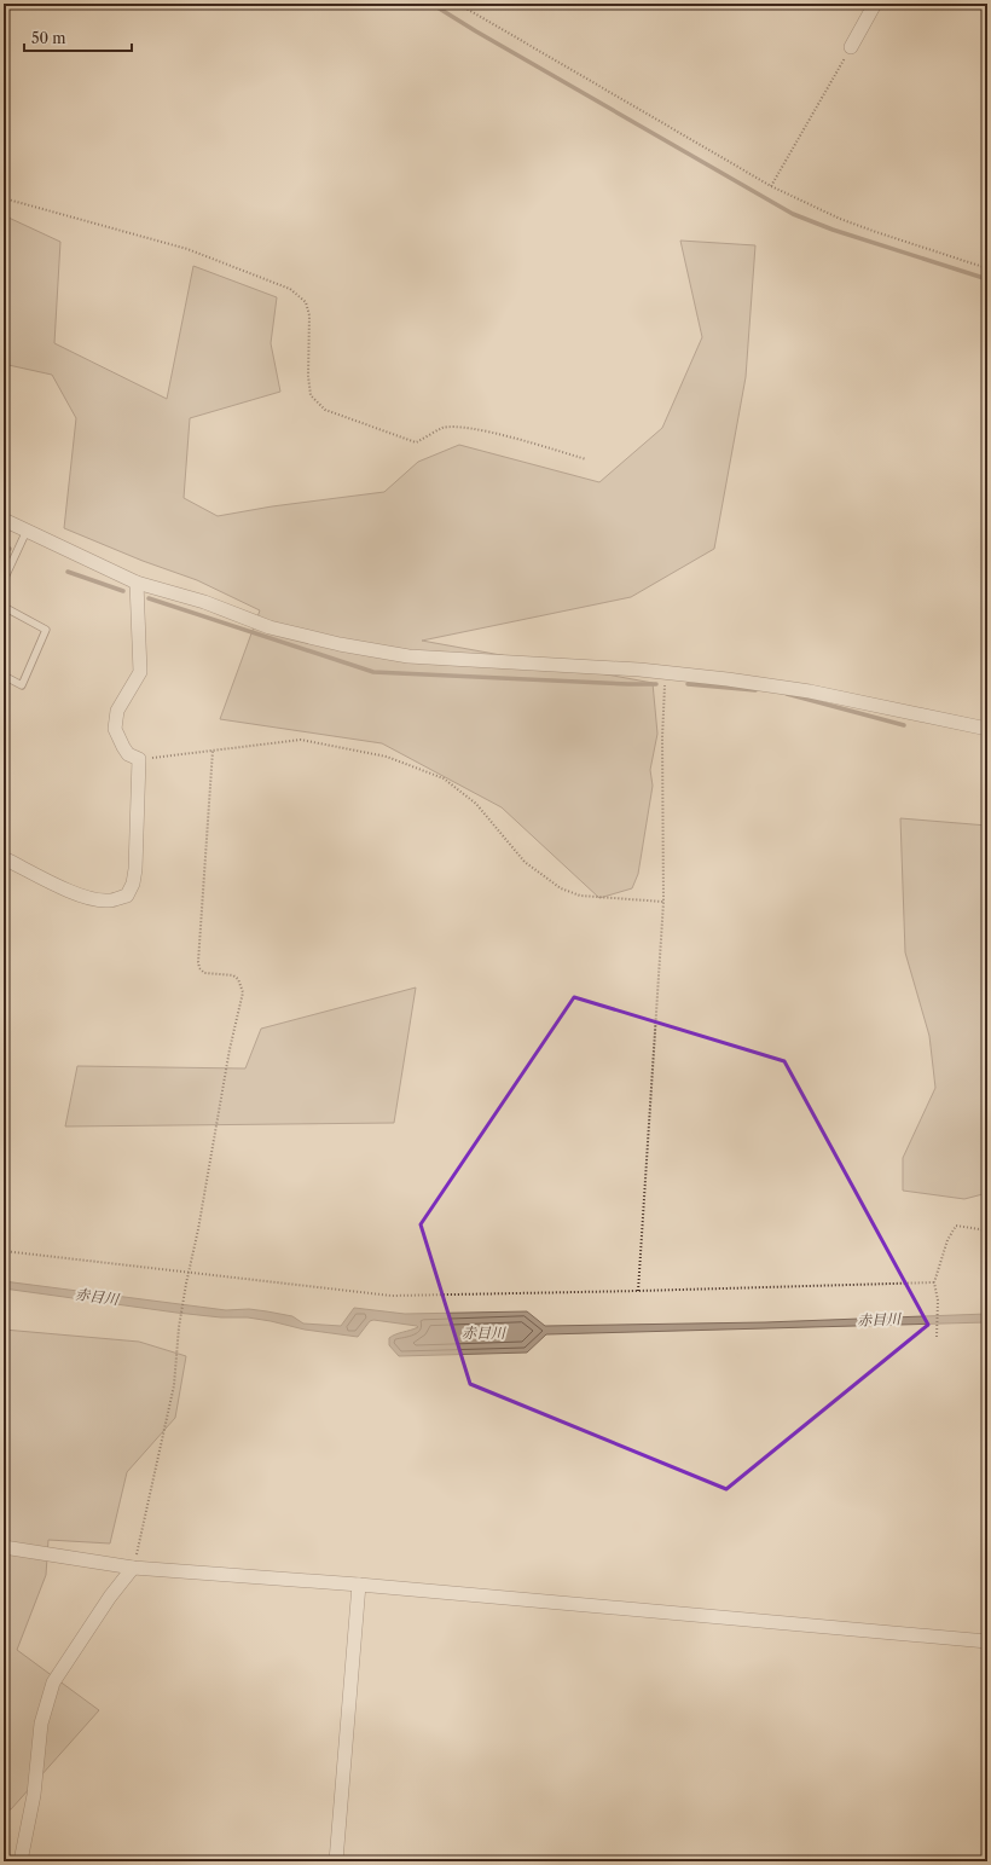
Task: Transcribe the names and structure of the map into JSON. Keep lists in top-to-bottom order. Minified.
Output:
{"water":["赤目川"],"scale_bar":"50 m"}
